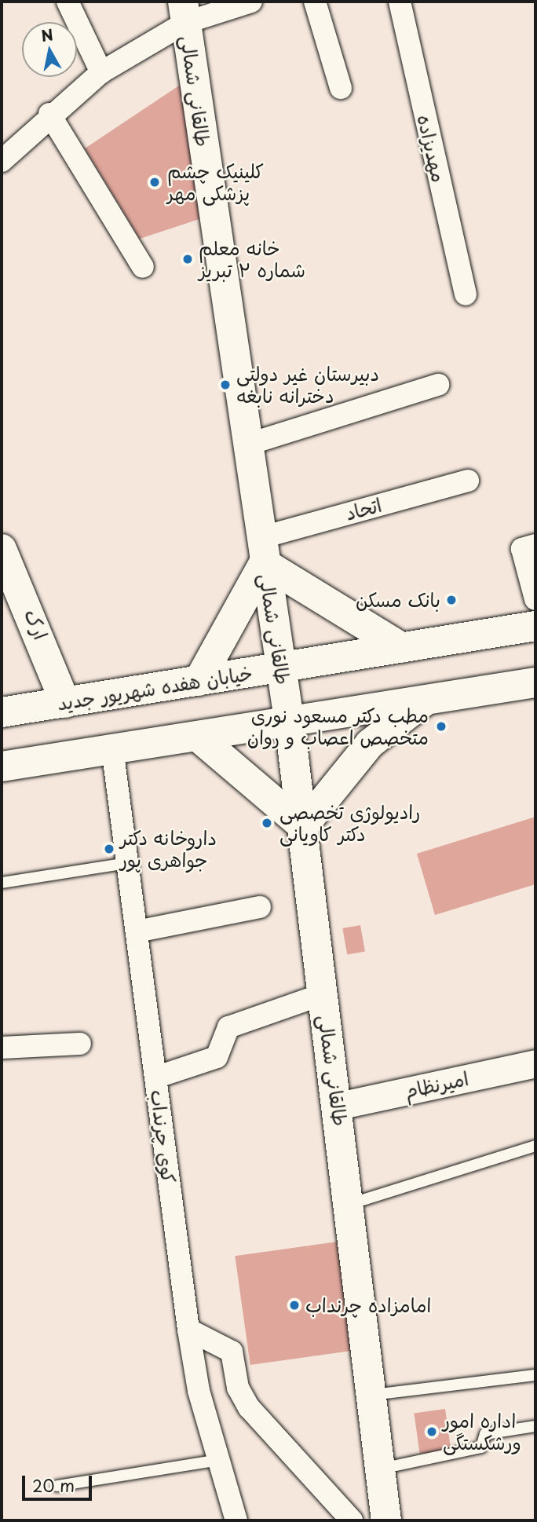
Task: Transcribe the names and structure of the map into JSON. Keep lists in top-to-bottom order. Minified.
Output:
{"streets":{"main road":["طالقانی شمالی","ارک","خیابان هفده شهریور جدید"],"street":["مهدیزاده","اتحاد","امیرنظام","کوی چرنداب"]},"crossings":[["طالقانی شمالی","اتحاد"],["طالقانی شمالی","خیابان هفده شهریور جدید"],["طالقانی شمالی","امیرنظام"],["ارک","خیابان هفده شهریور جدید"]],"places":["کلینیک چشم پزشکی مهر","خانه معلم شماره ۲ تبریز","دبیرستان غیر دولتی دخترانه نابغه","بانک مسکن","مطب دکتر مسعود نوری متخصص اعصاب و روان","رادیولوژی تخصصی دکتر کاویانی","داروخانه دکتر جواهری پور","امامزاده چرنداب","اداره امور ورشکستگی"],"scale_bar":"20 m","north":"top"}
